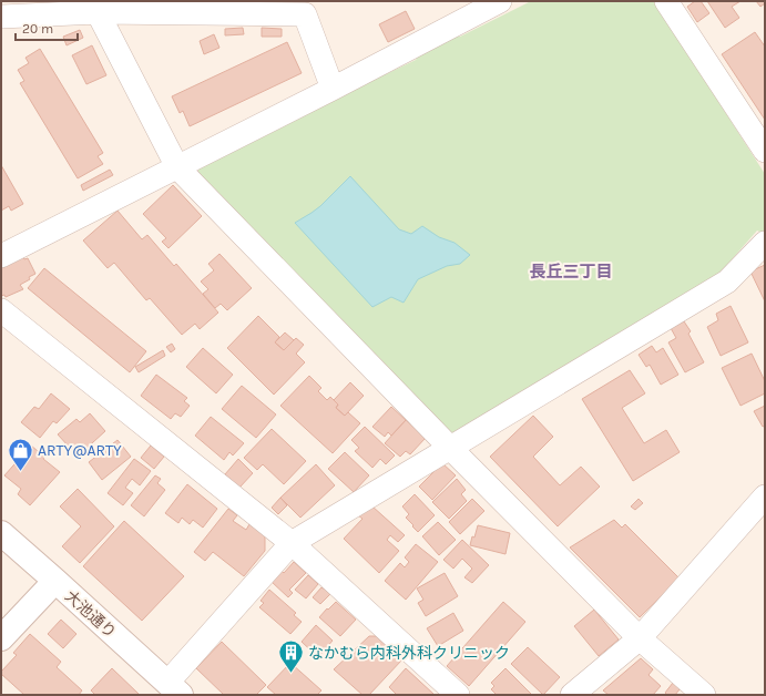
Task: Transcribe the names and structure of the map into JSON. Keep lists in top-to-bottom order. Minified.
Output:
{"streets":{"street":["大池通り"]},"districts":["長丘三丁目"],"places":{"shop":["ARTY@ARTY"],"building":["なかむら内科外科クリニック"]},"scale_bar":"20 m"}
